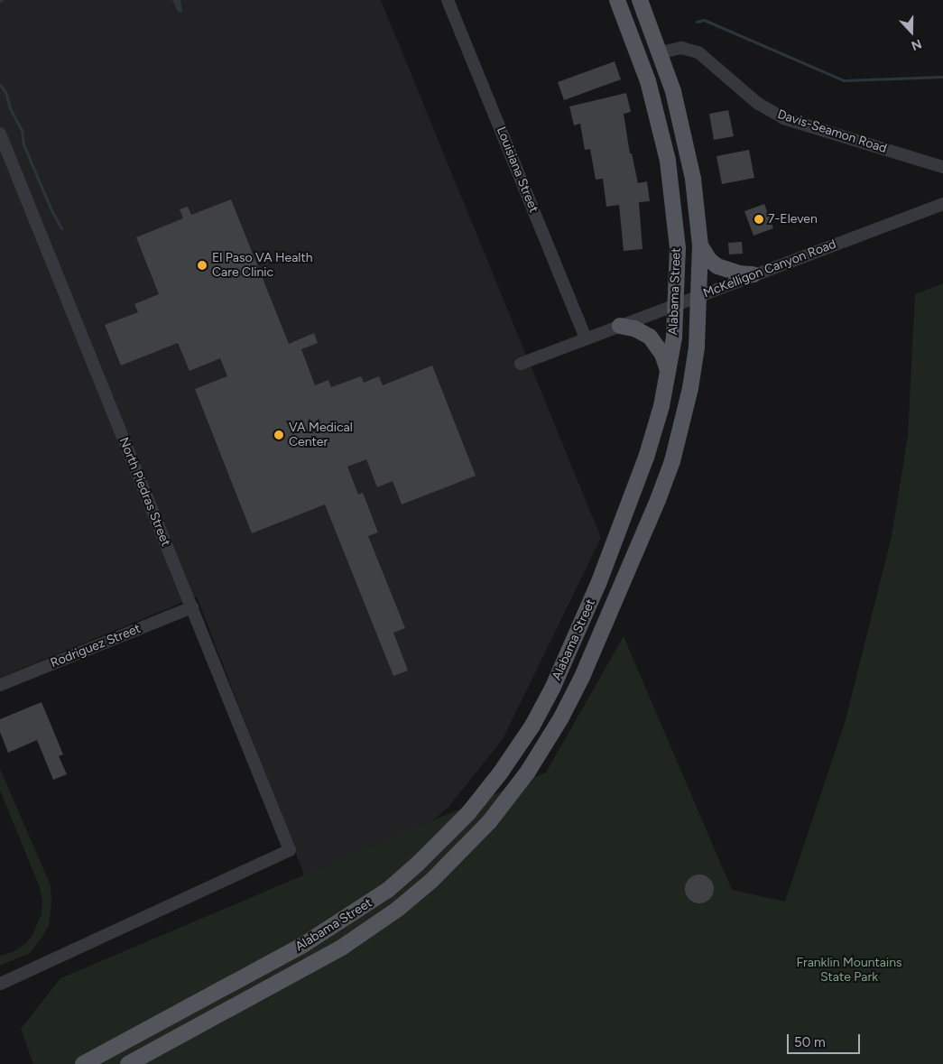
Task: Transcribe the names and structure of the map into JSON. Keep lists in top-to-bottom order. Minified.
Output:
{"streets":{"main road":["Alabama Street"],"street":["Davis-Seamon Road","Louisiana Street","McKelligon Canyon Road","North Piedras Street","Rodriguez Street"]},"crossings":[["Davis-Seamon Road","Alabama Street"],["Louisiana Street","McKelligon Canyon Road"],["McKelligon Canyon Road","Alabama Street"],["North Piedras Street","Rodriguez Street"]],"parks":["Franklin Mountains State Park"],"places":["7-Eleven","El Paso VA Health Care Clinic","VA Medical Center"],"scale_bar":"50 m","north":"bottom"}
